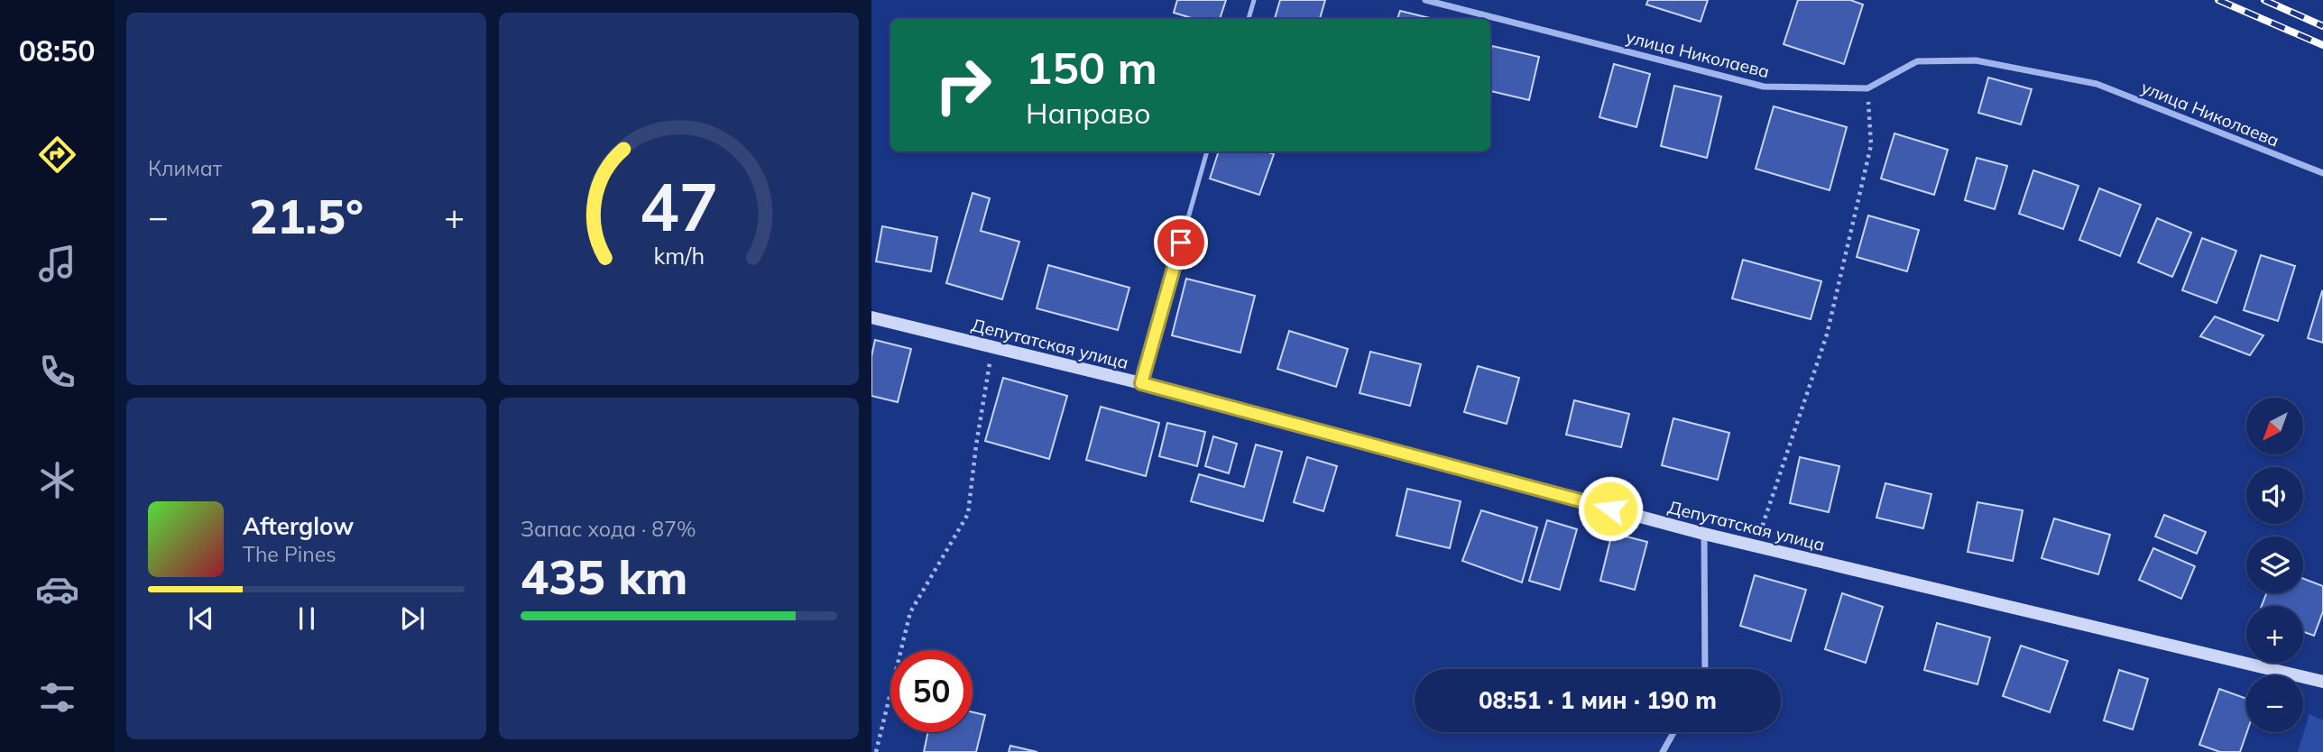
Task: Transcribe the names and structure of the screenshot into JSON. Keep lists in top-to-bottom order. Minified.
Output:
{"streets":{"main road":["Депутатская улица"],"street":["улица Николаева"]},"north":"bottom left","page":{"tabs":"08:50","tile":["Климат",["Запас хода · 87%","435 km"]],"turn":["150 m","Направо"],"heat":["−","21.5°","+"],"map_buttons":["+","−"],"song":["Afterglow","The Pines"],"limit":"50","trip":"08:51 · 1 мин · 190 m","gauge":["47","km/h"]}}
